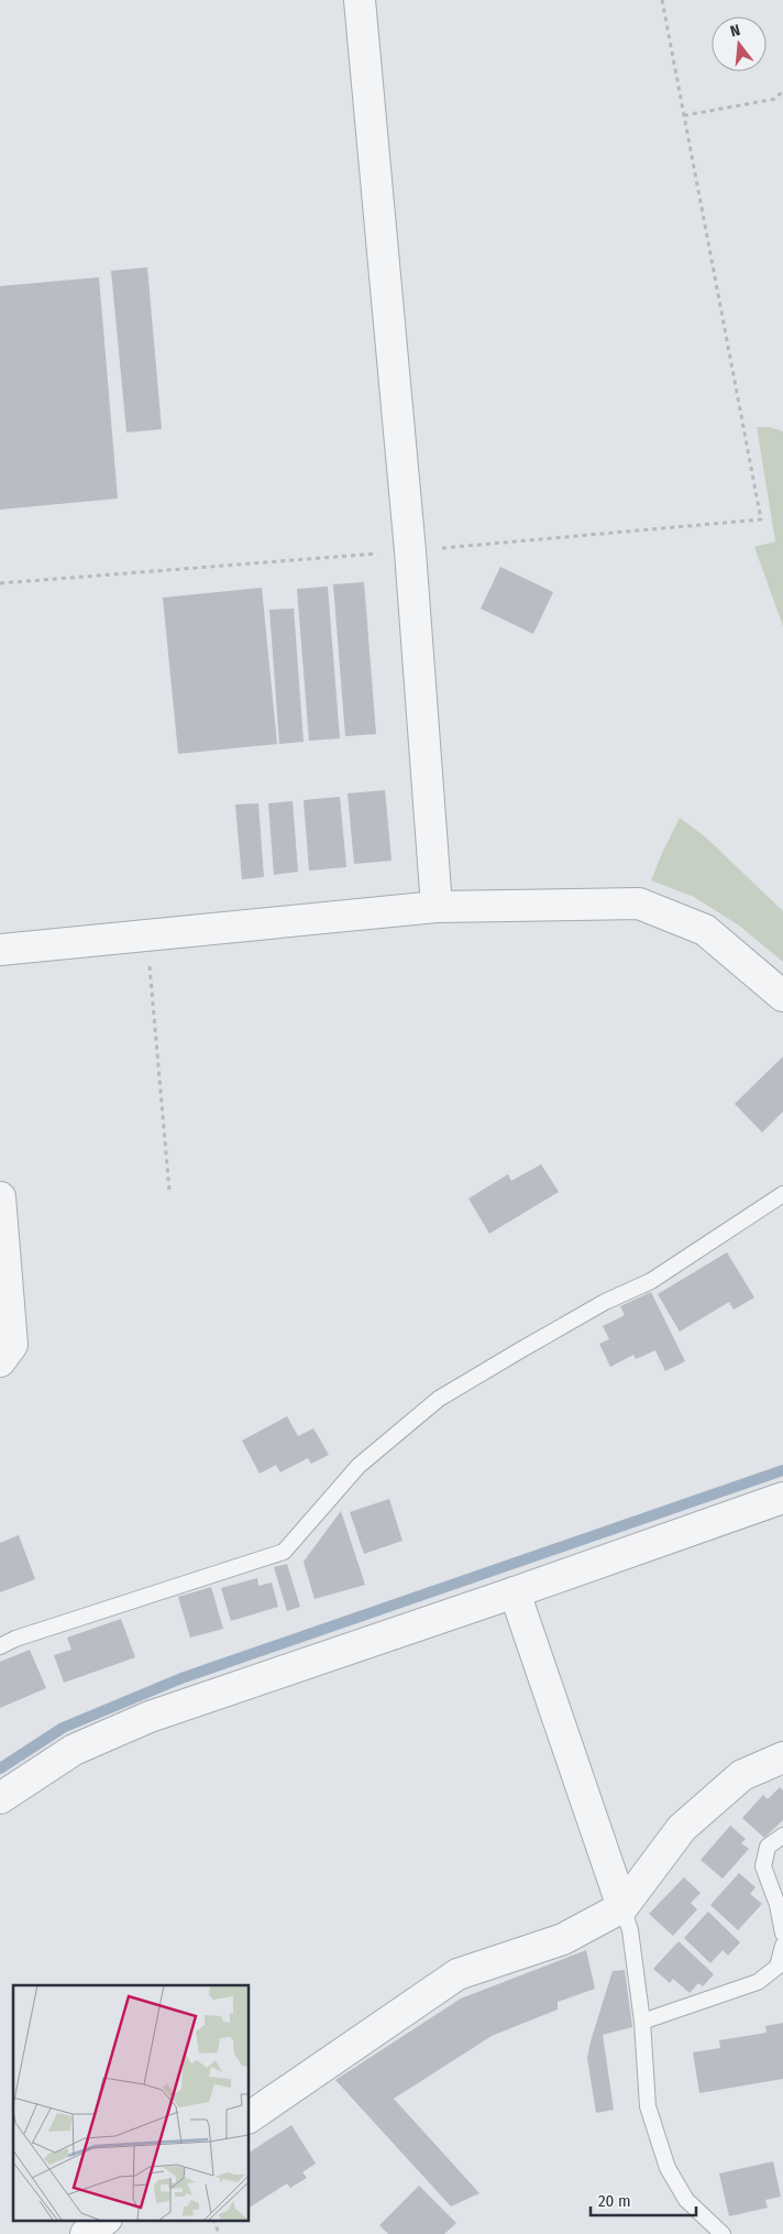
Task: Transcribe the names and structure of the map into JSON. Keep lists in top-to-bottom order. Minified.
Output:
{"scale_bar":"20 m","north":"top"}
